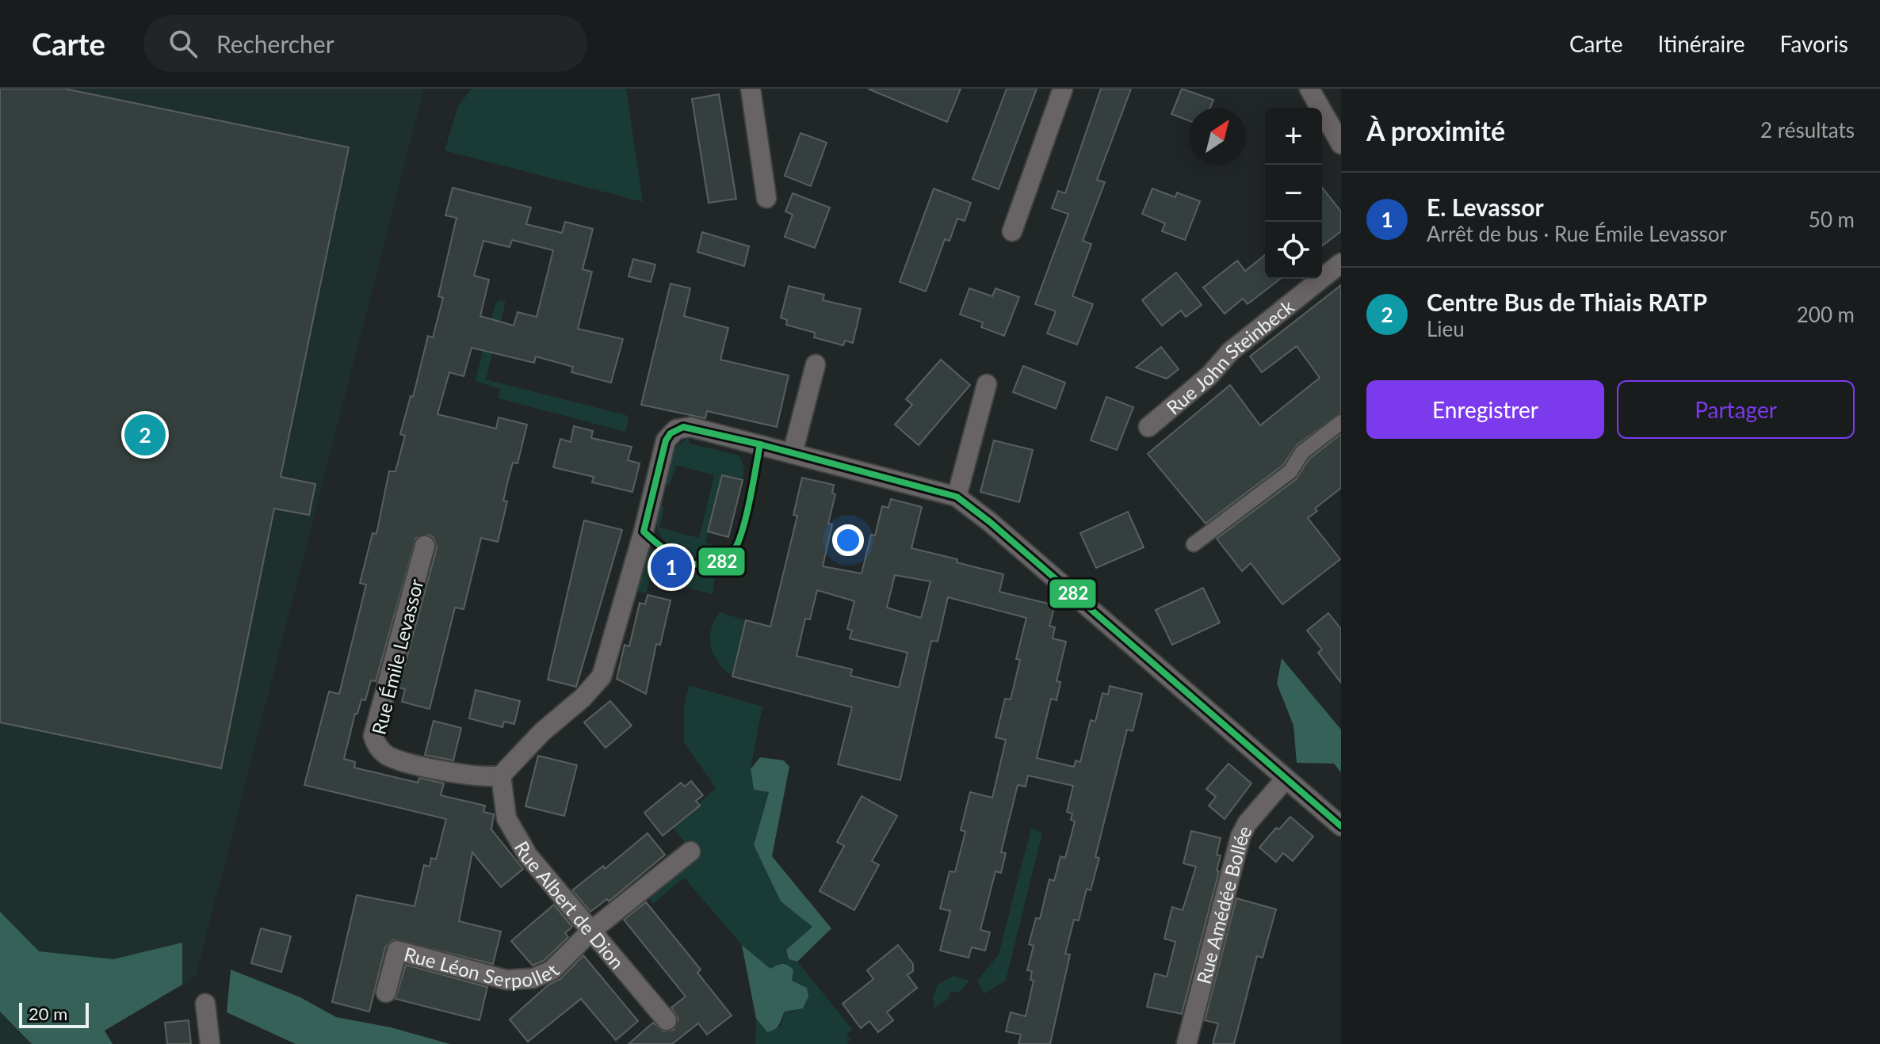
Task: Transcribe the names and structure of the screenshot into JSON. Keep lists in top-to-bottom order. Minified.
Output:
{"streets":{"street":["Rue John Steinbeck","Rue Émile Levassor","Rue Albert de Dion","Rue Amédée Bollée","Rue Léon Serpollet"]},"crossings":[["Rue Émile Levassor","Rue Albert de Dion"],["Rue Albert de Dion","Rue Léon Serpollet"]],"lines":["transit line 282"],"scale_bar":"20 m","north":"top right","page":{"header":"Carte","search":"Rechercher","nav":["Carte","Itinéraire","Favoris"],"heading":["À proximité","2 résultats"],"map_buttons":["+","−"],"list":[{"mark":"1","name":"E. Levassor","note":"Arrêt de bus · Rue Émile Levassor","value":"50 m"},{"mark":"2","name":"Centre Bus de Thiais RATP","note":"Lieu","value":"200 m"}],"buttons":["Enregistrer","Partager"],"pins":["2","1"],"scale":"20 m"}}
